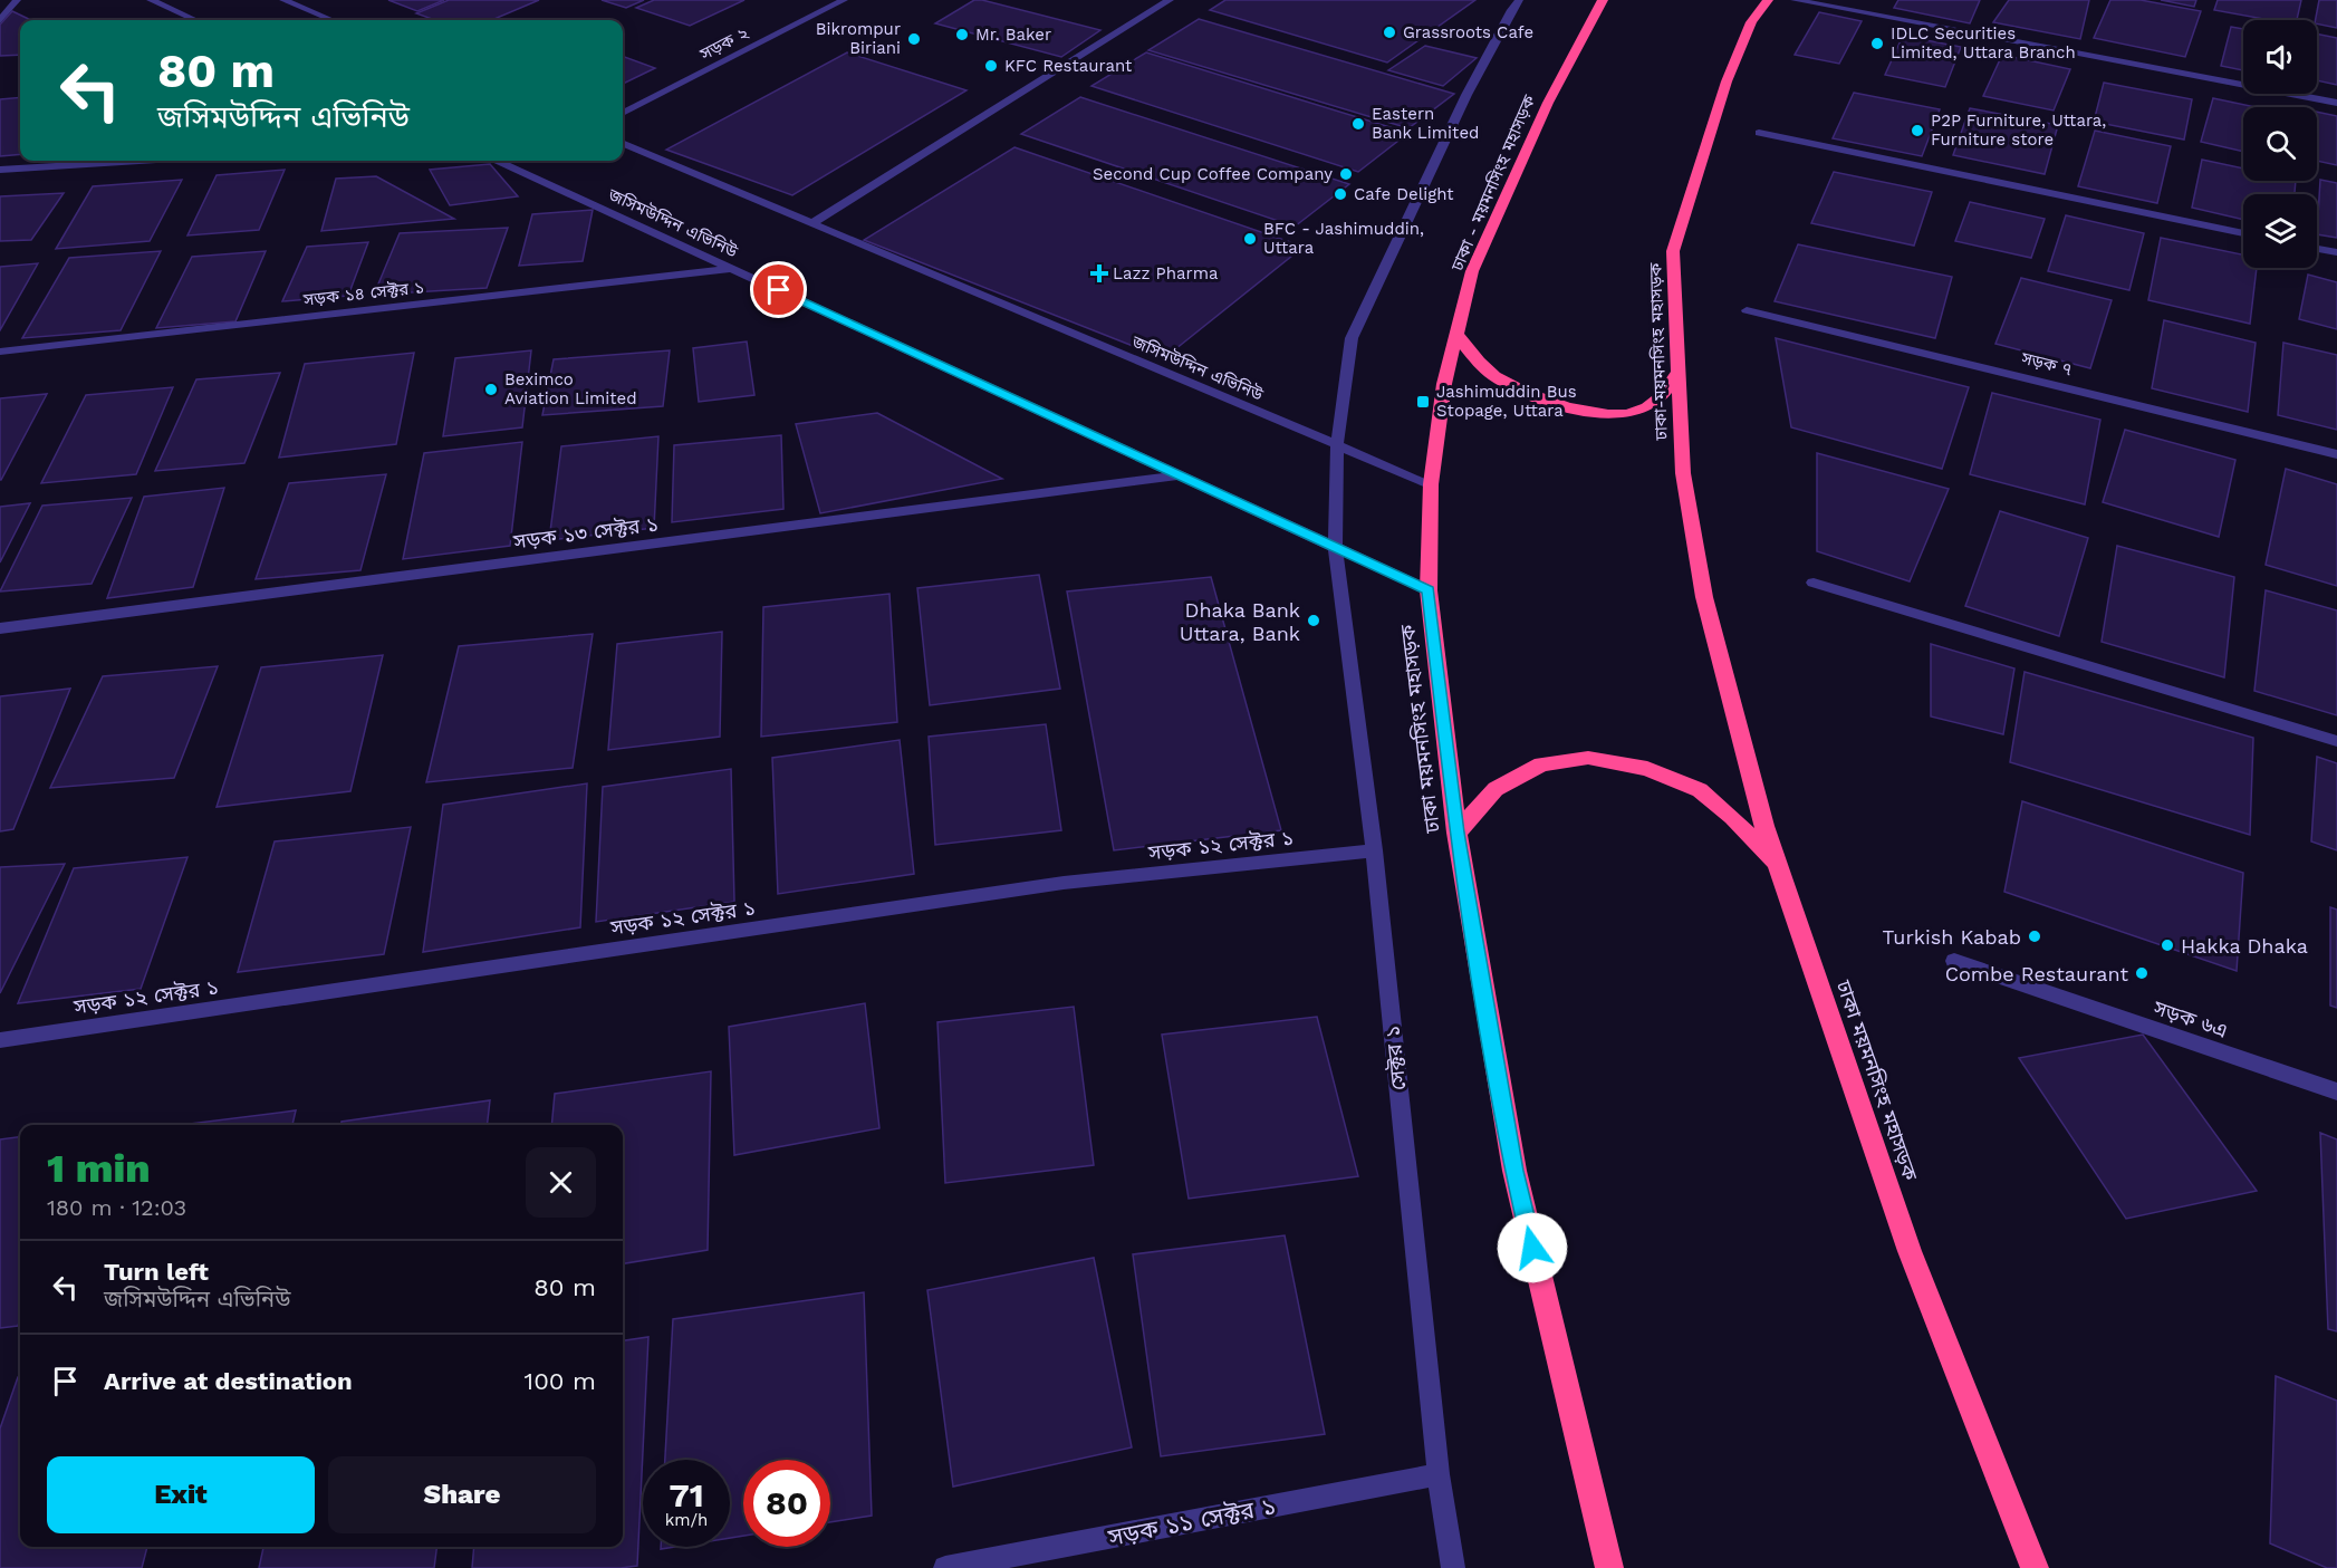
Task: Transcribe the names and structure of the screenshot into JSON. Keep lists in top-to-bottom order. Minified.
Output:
{"streets":{"highway":["ঢাকা - ময়মনসিংহ মহাসড়ক","ঢাকা-ময়মনসিংহ মহাসড়ক","ঢাকা ময়মনসিংহ মহাসড়ক"],"street":["সড়ক ২","জসিমউদ্দিন এভিনিউ","সড়ক ১৪ সেক্টর ১","সড়ক ৭","সড়ক ১৩ সেক্টর ১","সড়ক ১২ সেক্টর ১","সড়ক ৬এ","সেক্টর ১","সড়ক ১১ সেক্টর ১"]},"crossings":[["ঢাকা - ময়মনসিংহ মহাসড়ক","জসিমউদ্দিন এভিনিউ"],["ঢাকা - ময়মনসিংহ মহাসড়ক","ঢাকা ময়মনসিংহ মহাসড়ক"],["জসিমউদ্দিন এভিনিউ","সড়ক ১৪ সেক্টর ১"],["জসিমউদ্দিন এভিনিউ","সড়ক ১৩ সেক্টর ১"],["জসিমউদ্দিন এভিনিউ","ঢাকা ময়মনসিংহ মহাসড়ক"],["জসিমউদ্দিন এভিনিউ","সেক্টর ১"],["ঢাকা-ময়মনসিংহ মহাসড়ক","ঢাকা ময়মনসিংহ মহাসড়ক"],["সড়ক ১২ সেক্টর ১","সেক্টর ১"],["সেক্টর ১","সড়ক ১১ সেক্টর ১"]],"places":{"other":["Grassroots Cafe","Mr. Baker","Bikrompur Biriani","IDLC Securities Limited, Uttara Branch","KFC Restaurant","Eastern Bank Limited","P2P Furniture, Uttara, Furniture store","Second Cup Coffee Company","Cafe Delight","BFC - Jashimuddin, Uttara","Beximco Aviation Limited","Dhaka Bank Uttara, Bank","Turkish Kabab","Hakka Dhaka","Combe Restaurant"],"health":["Lazz Pharma"],"transit":["Jashimuddin Bus Stopage, Uttara"]},"page":{"turn":["80 m","জসিমউদ্দিন এভিনিউ"],"heading":["1 min","180 m · 12:03"],"list":[{"name":"Turn left","note":"জসিমউদ্দিন এভিনিউ","value":"80 m"},{"name":"Arrive at destination","value":"100 m"}],"buttons":["Exit","Share"],"speed":"71 km/h","limit":"80"}}
